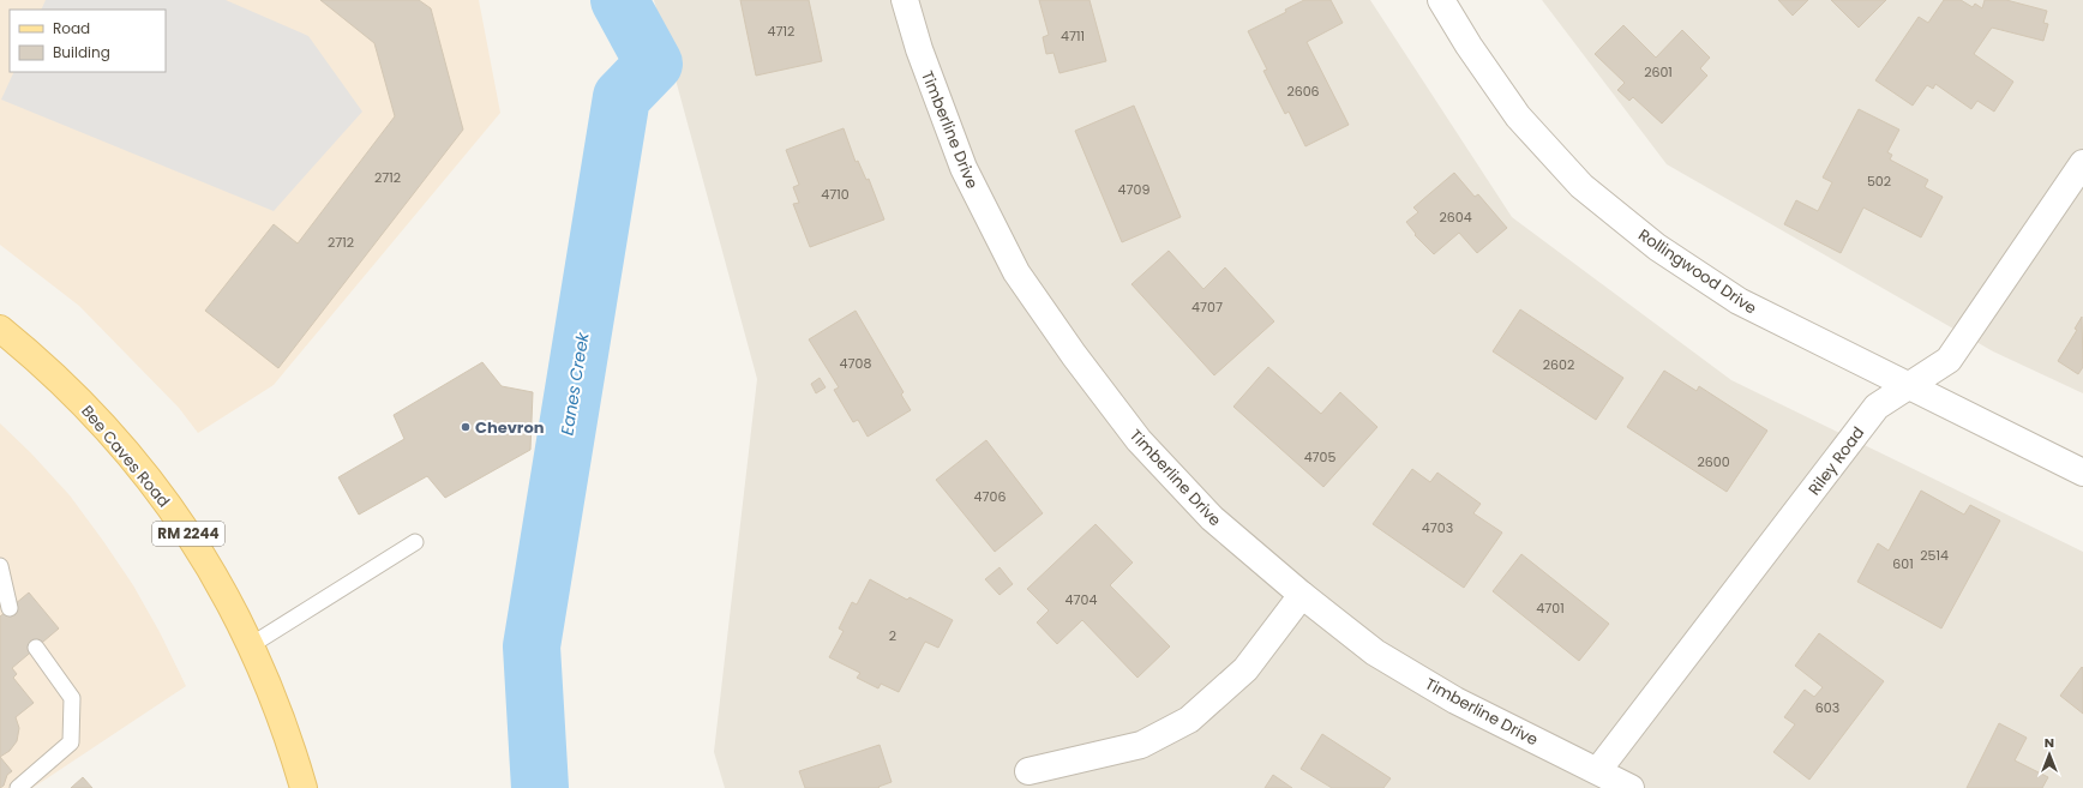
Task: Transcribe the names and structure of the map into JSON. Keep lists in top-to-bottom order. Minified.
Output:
{"streets":{"main road":["Bee Caves Road","RM 2244"],"street":["Timberline Drive","Rollingwood Drive","Riley Road"]},"crossings":[["Timberline Drive","Riley Road"],["Rollingwood Drive","Riley Road"]],"water":["Eanes Creek"],"places":["Chevron"],"house_numbers":["4712","4711","2601","2606","2712","502","4709","4710","2604","2712","4707","4708","2602","4705","2600","4706","4703","2514","601","4704","4701","2","603"],"legend":["Road","Building"],"north":"top"}
